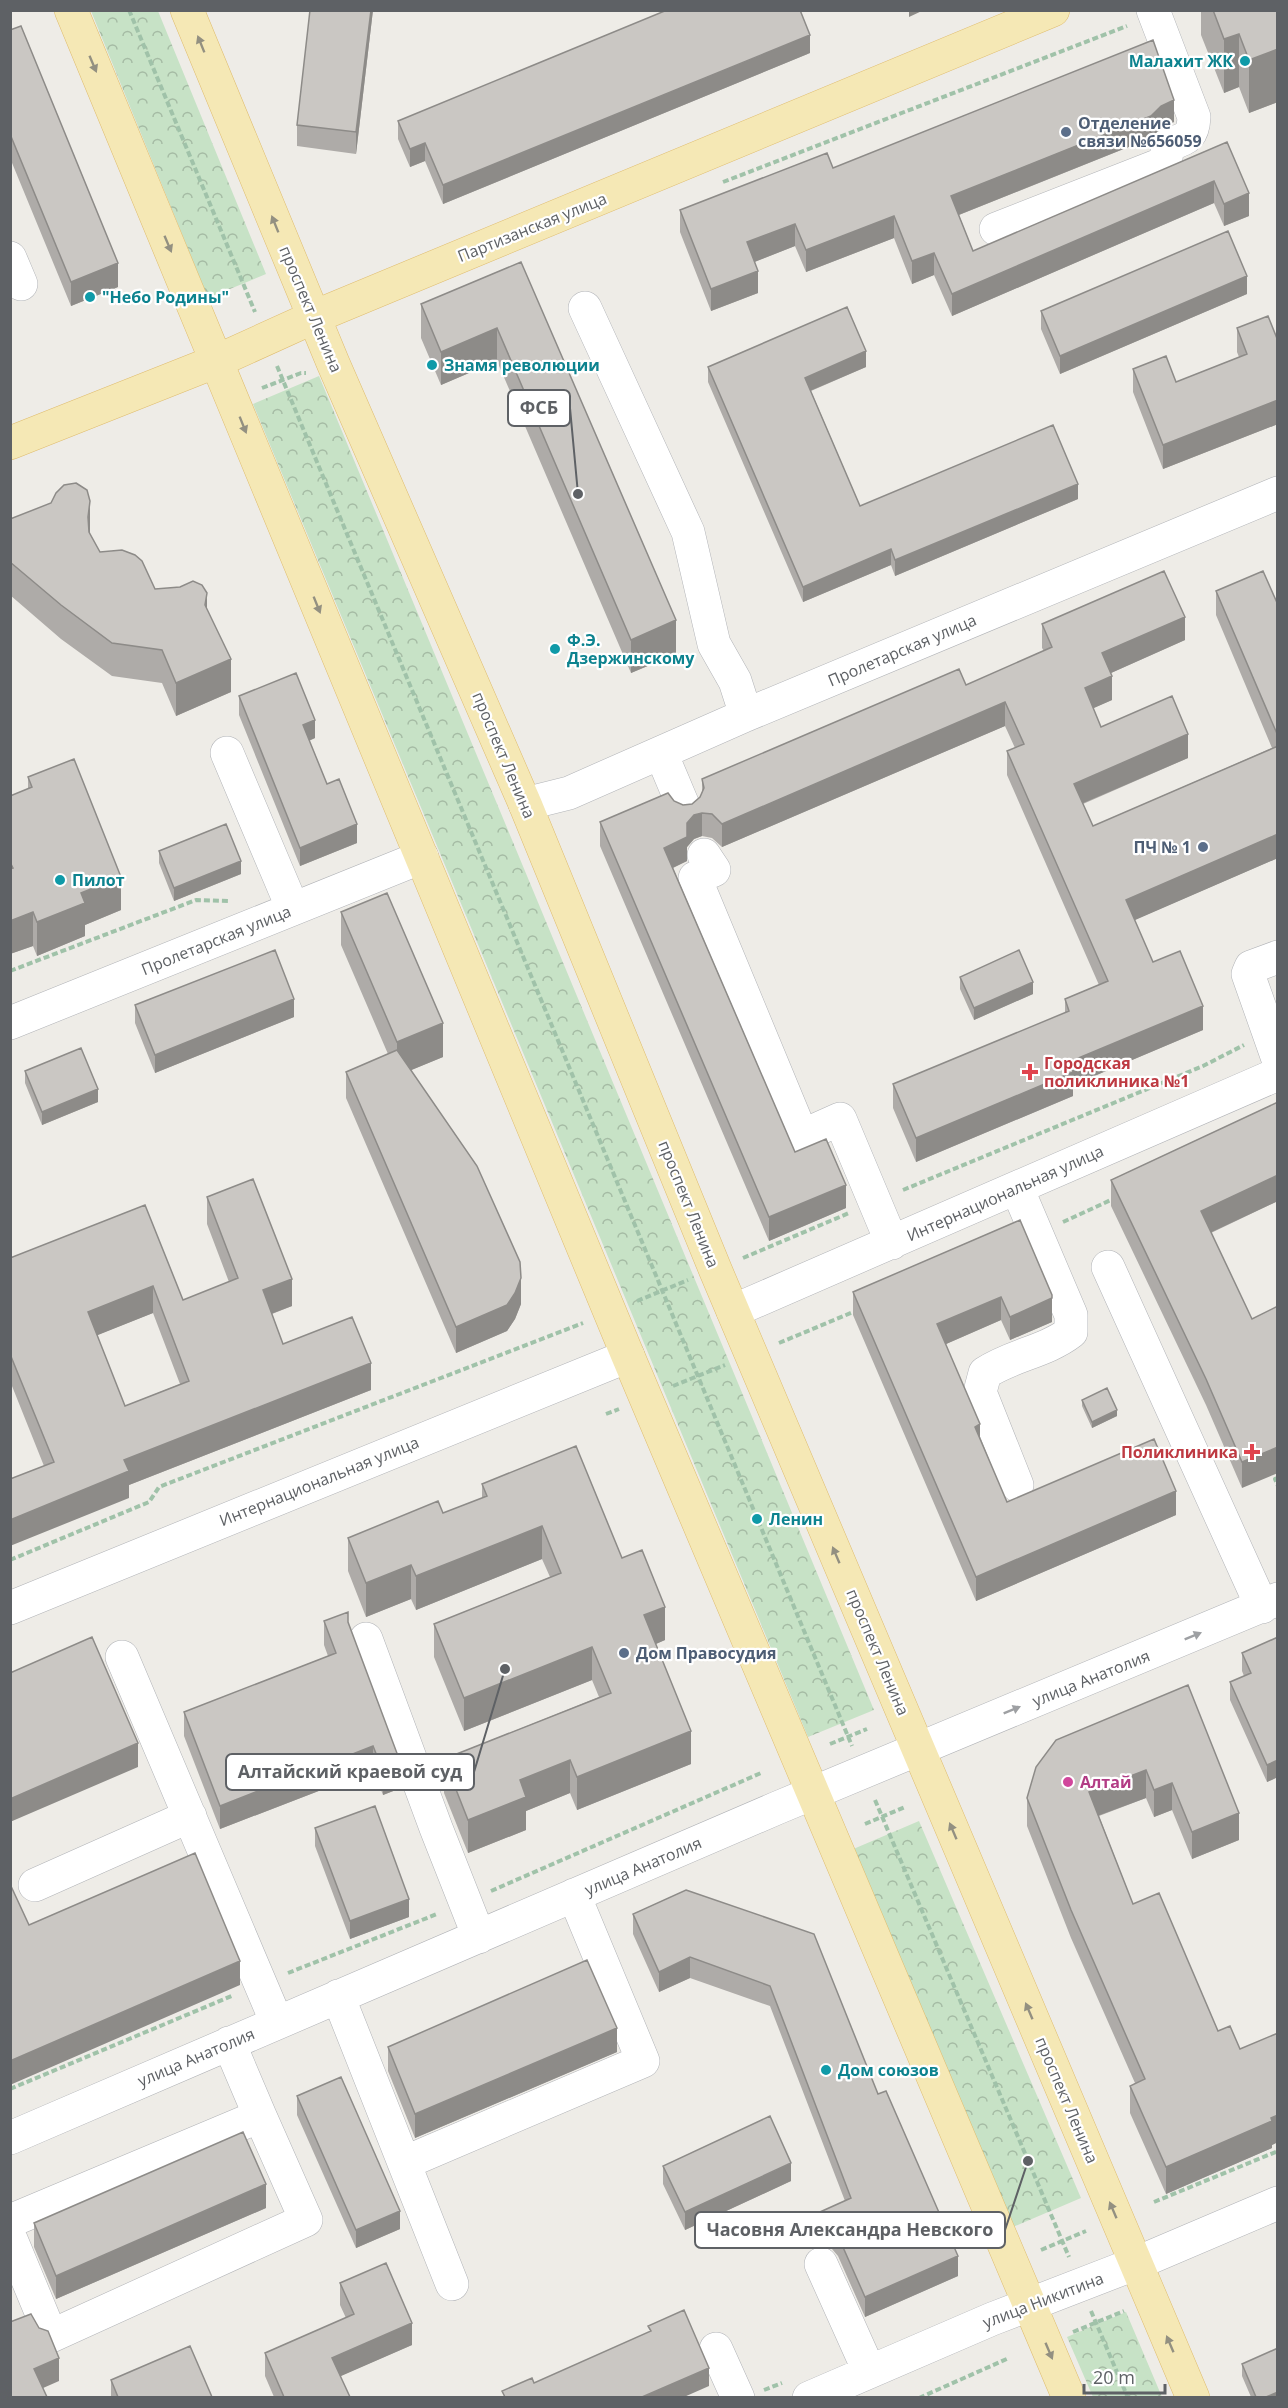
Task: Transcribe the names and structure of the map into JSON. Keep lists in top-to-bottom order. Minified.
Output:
{"streets":{"main road":["Партизанская улица","проспект Ленина"],"street":["Пролетарская улица","Интернациональная улица","улица Анатолия","улица Никитина"]},"crossings":[["Партизанская улица","проспект Ленина"],["проспект Ленина","Пролетарская улица"],["проспект Ленина","Интернациональная улица"],["проспект Ленина","улица Анатолия"],["проспект Ленина","улица Никитина"]],"places":{"other":["Малахит ЖК","Отделение связи №656059","\"Небо Родины\"","Знамя революции","ФСБ","Ф.Э. Дзержинскому","ПЧ № 1","Пилот","Ленин","Дом Правосудия","Алтайский краевой суд","Алтай","Дом союзов","Часовня Александра Невского"],"health":["Городская поликлиника №1","Поликлиника"]},"scale_bar":"20 m"}
